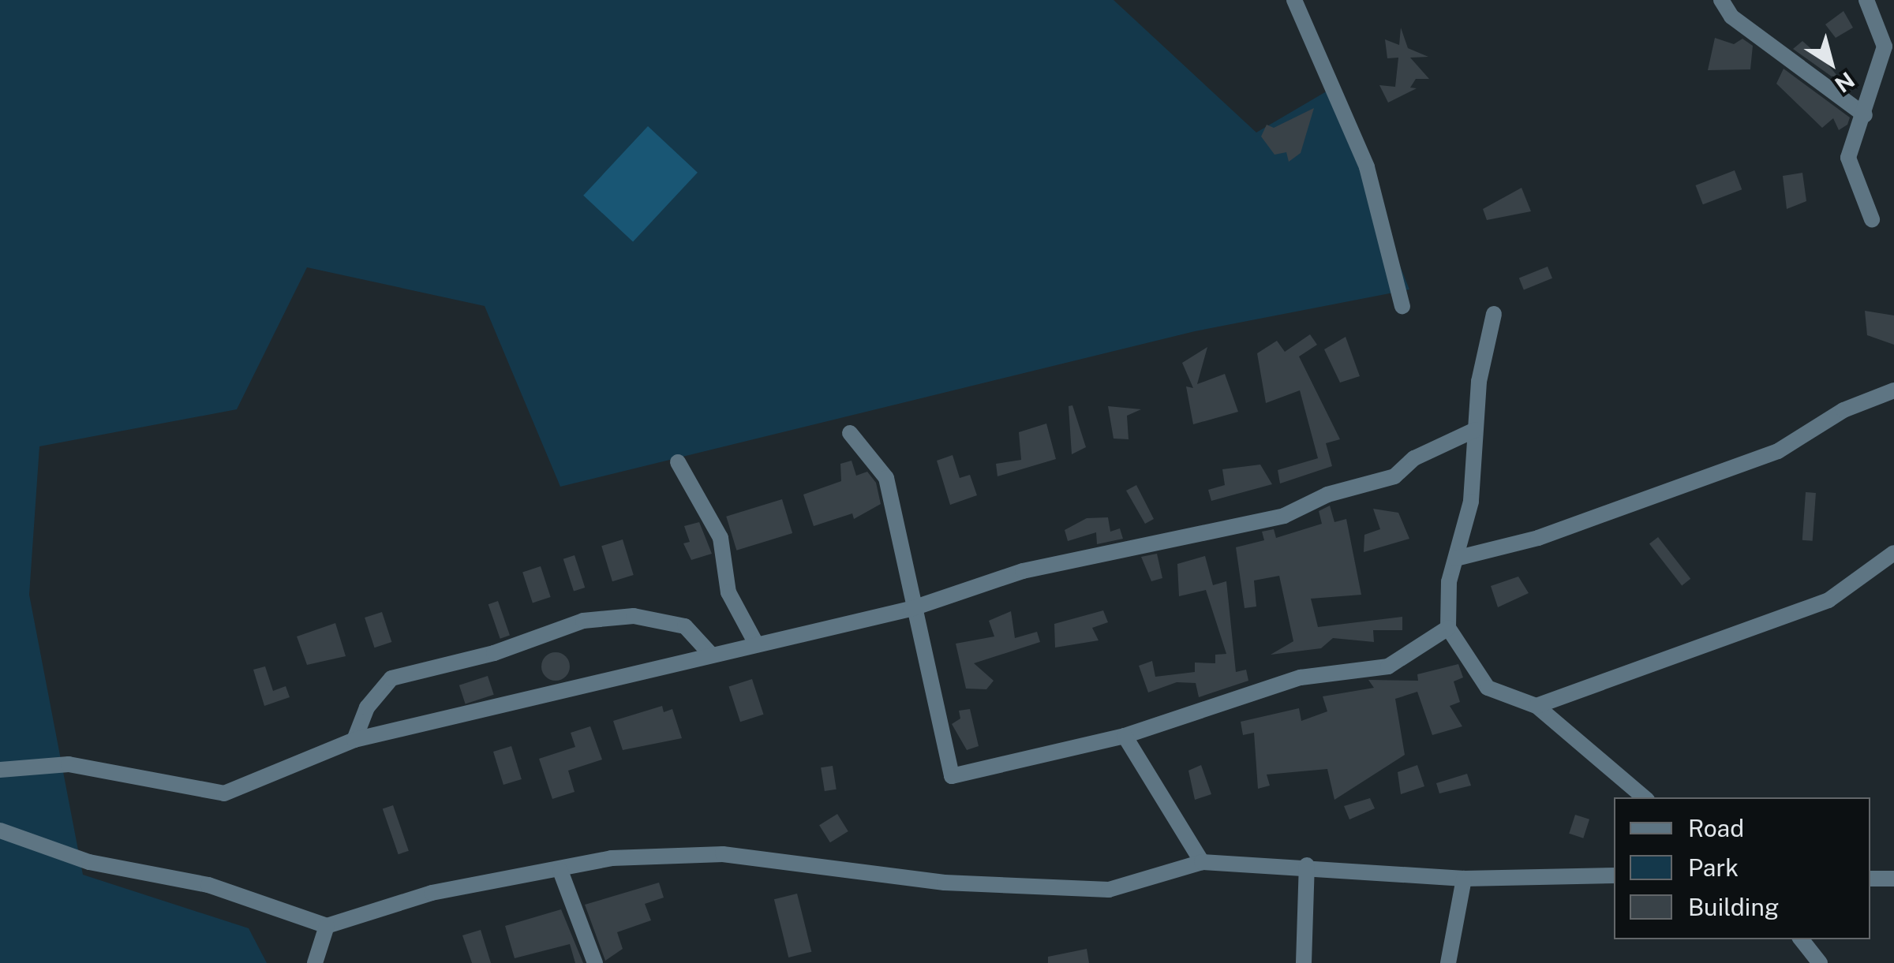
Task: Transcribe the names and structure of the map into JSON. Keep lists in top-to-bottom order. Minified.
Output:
{"legend":["Road","Park","Building"],"north":"bottom right"}
